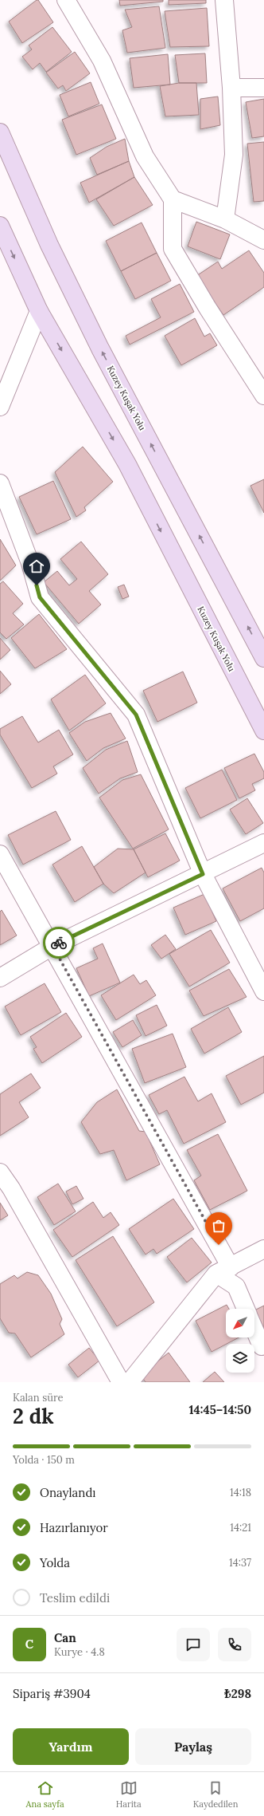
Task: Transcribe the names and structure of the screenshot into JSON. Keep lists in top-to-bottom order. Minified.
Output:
{"streets":{"main road":["Kuzey Kuşak Yolu"]},"north":"bottom left","page":{"heading":["2 dk","Kalan süre","14:45–14:50"],"panel":["Can","Kurye · 4.8","Sipariş #3904","₺298"],"bar":"Yolda · 150 m","list":[["Onaylandı","14:18"],["Hazırlanıyor","14:21"],["Yolda","14:37"],"Teslim edildi"],"round":"C","buttons":["Yardım","Paylaş"],"tabs":["Ana sayfa","Harita","Kaydedilen"]}}
